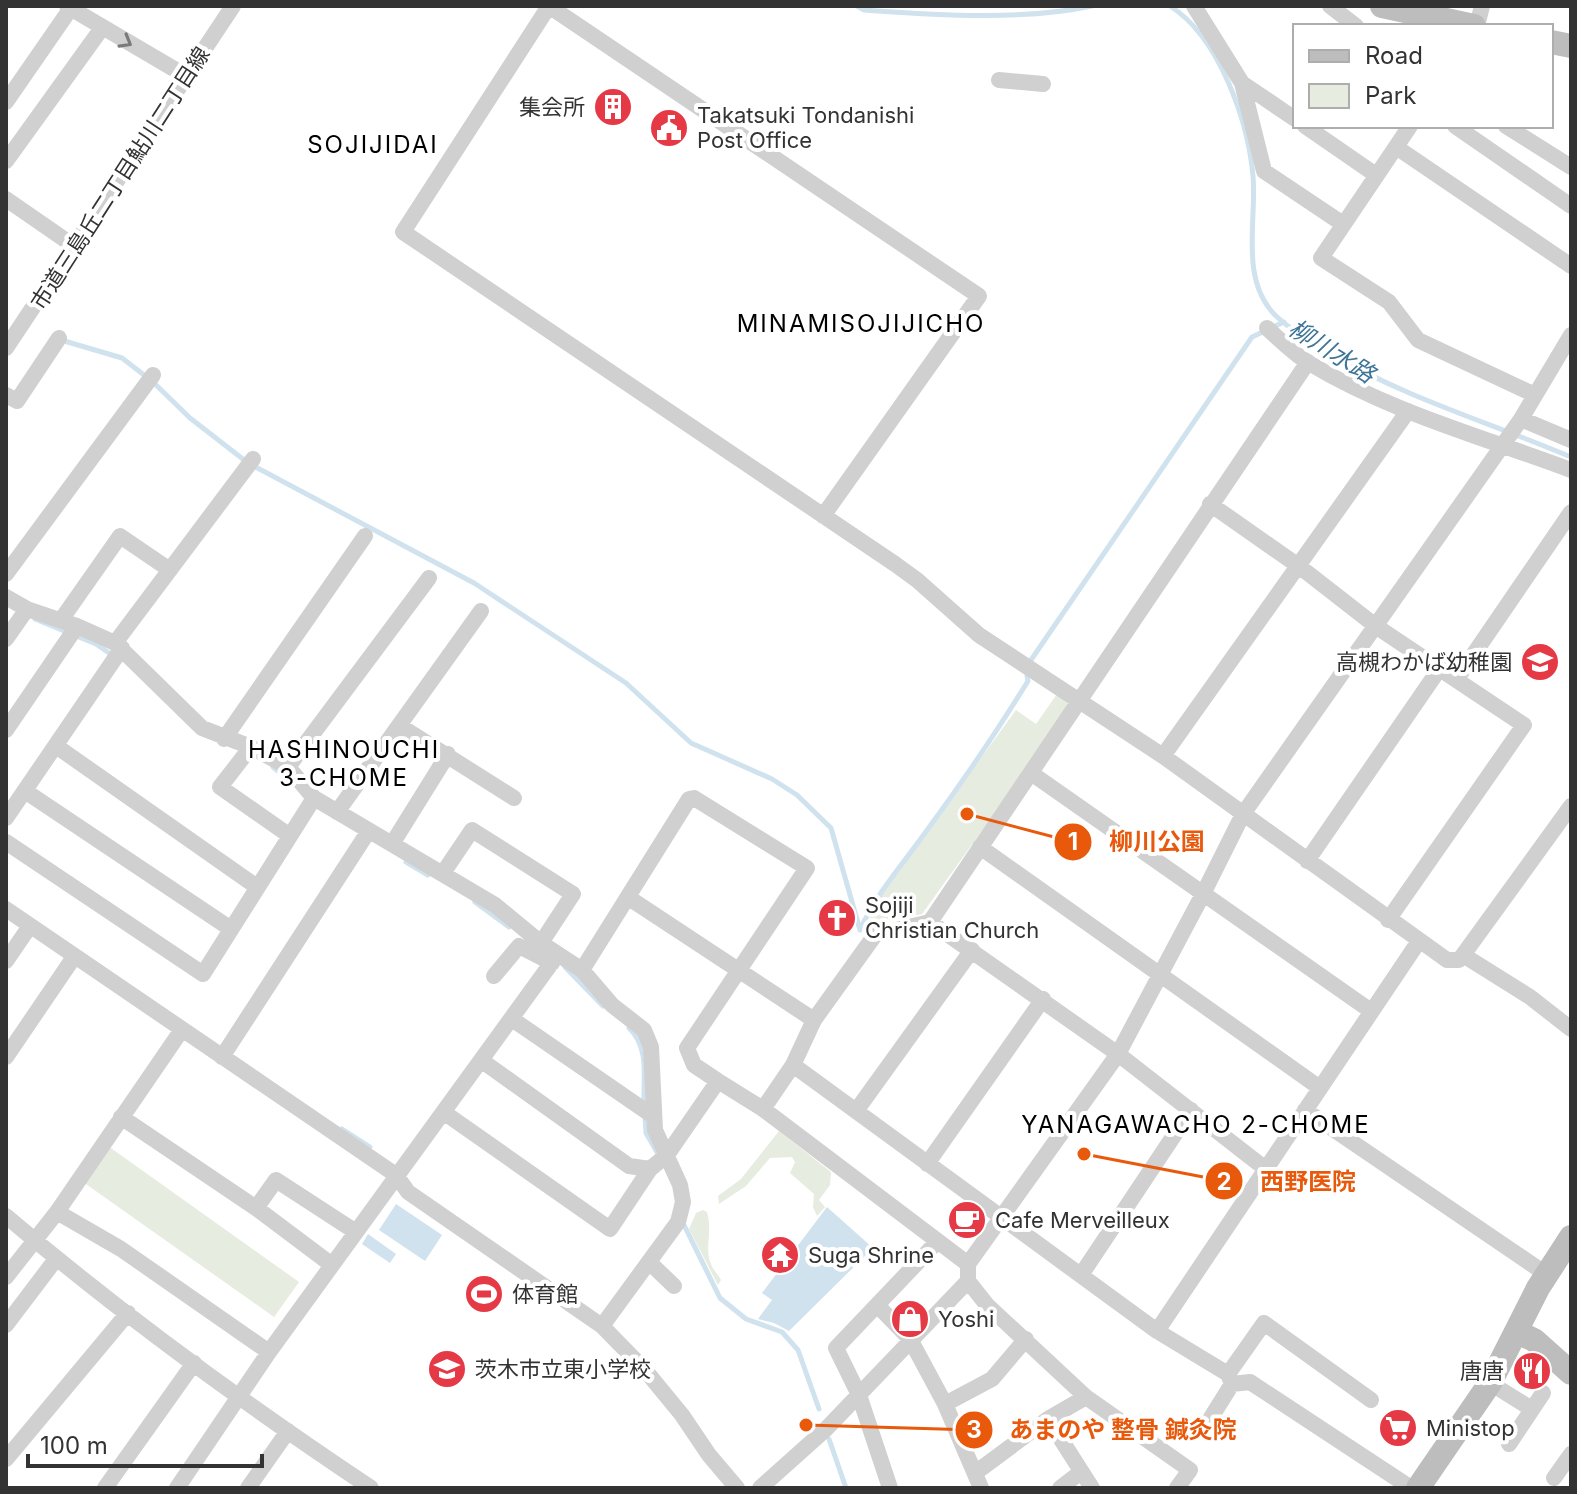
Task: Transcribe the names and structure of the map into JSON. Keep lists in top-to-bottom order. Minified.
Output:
{"streets":{"street":["市道三島丘二丁目鮎川二丁目線"]},"districts":["SOJIJIDAI","MINAMISOJIJICHO","HASHINOUCHI 3-CHOME","YANAGAWACHO 2-CHOME"],"water":["柳川水路"],"places":{"building":["集会所"],"public building":["Takatsuki Tondanishi Post Office"],"school or university":["高槻わかば幼稚園","茨木市立東小学校"],"other":["柳川公園","西野医院","あまのや 整骨 鍼灸院"],"church":["Sojiji Christian Church"],"cafe":["Cafe Merveilleux"],"temple":["Suga Shrine"],"sports":["体育館"],"shop":["Yoshi"],"restaurant":["唐唐"],"supermarket":["Ministop"]},"legend":["Road","Park"],"scale_bar":"100 m"}
